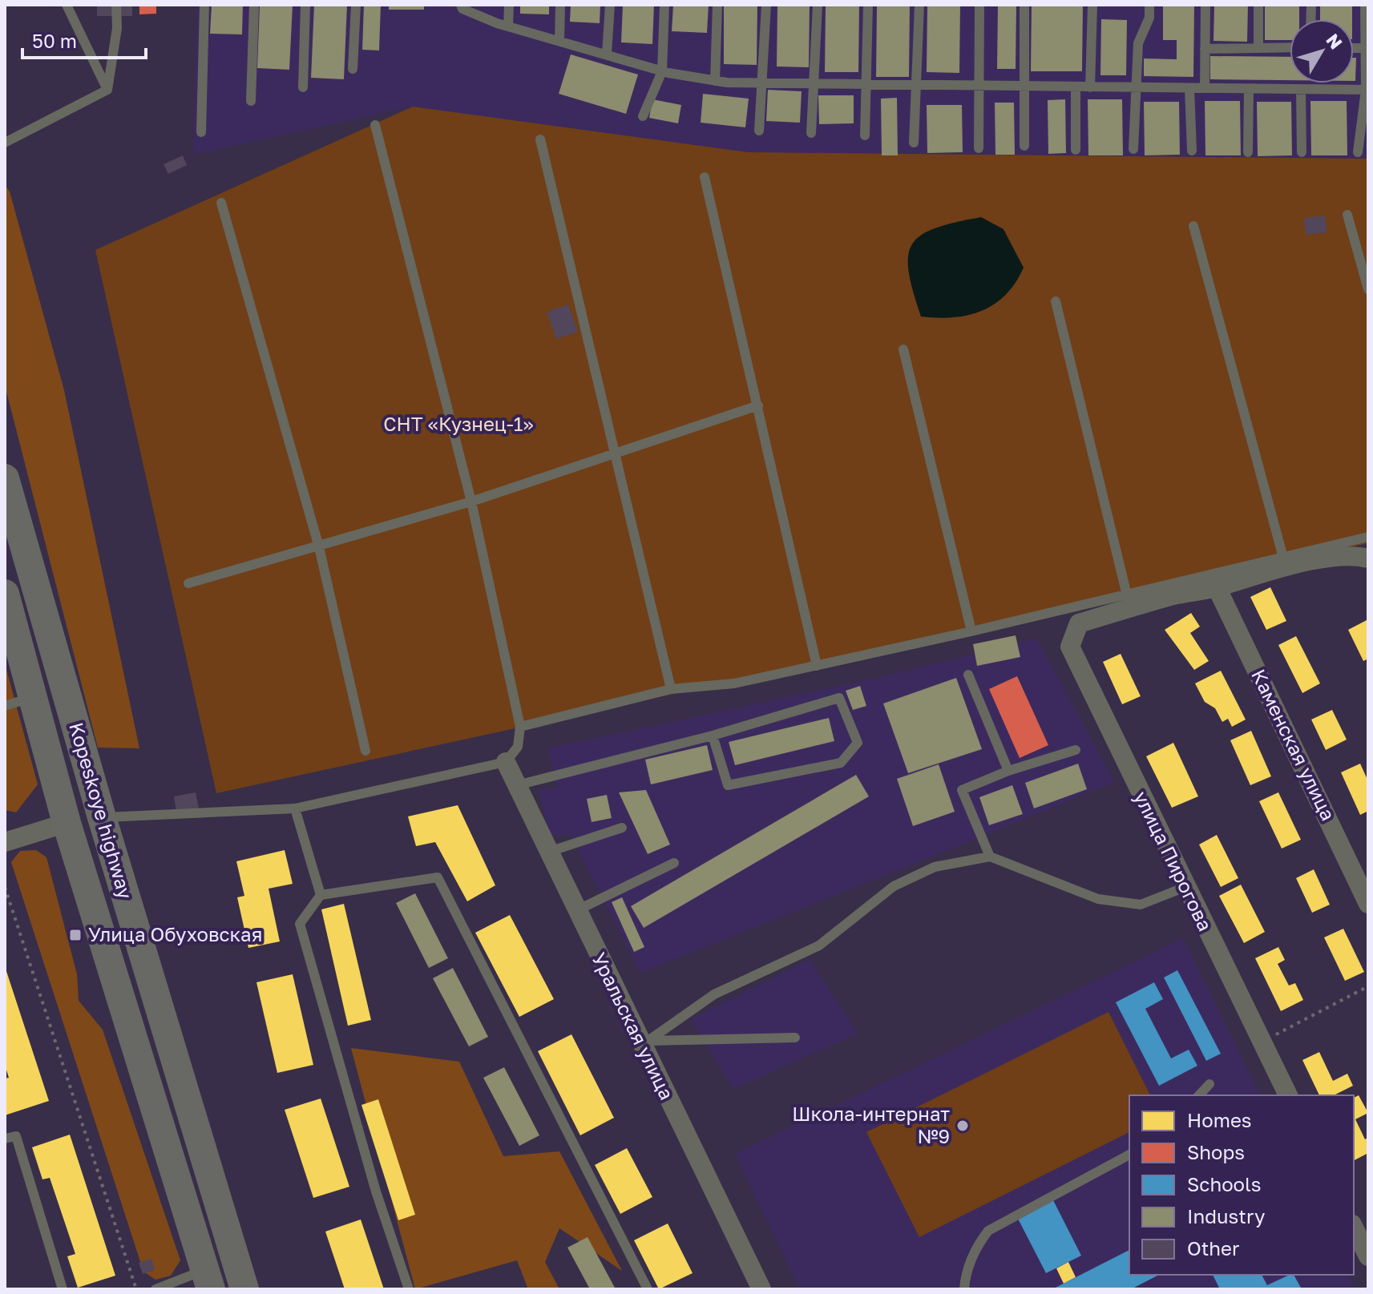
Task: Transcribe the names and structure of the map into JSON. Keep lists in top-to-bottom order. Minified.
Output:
{"streets":{"main road":["Kopeskoye highway"],"street":["Каменская улица","улица Пирогова","Уральская улица"]},"crossings":[["Каменская улица","улица Пирогова"]],"parks":["СНТ «Кузнец-1»"],"places":{"transit":["Улица Обуховская"],"other":["Школа-интернат №9"]},"legend":["Homes","Shops","Schools","Industry","Other"],"scale_bar":"50 m","north":"top right"}
